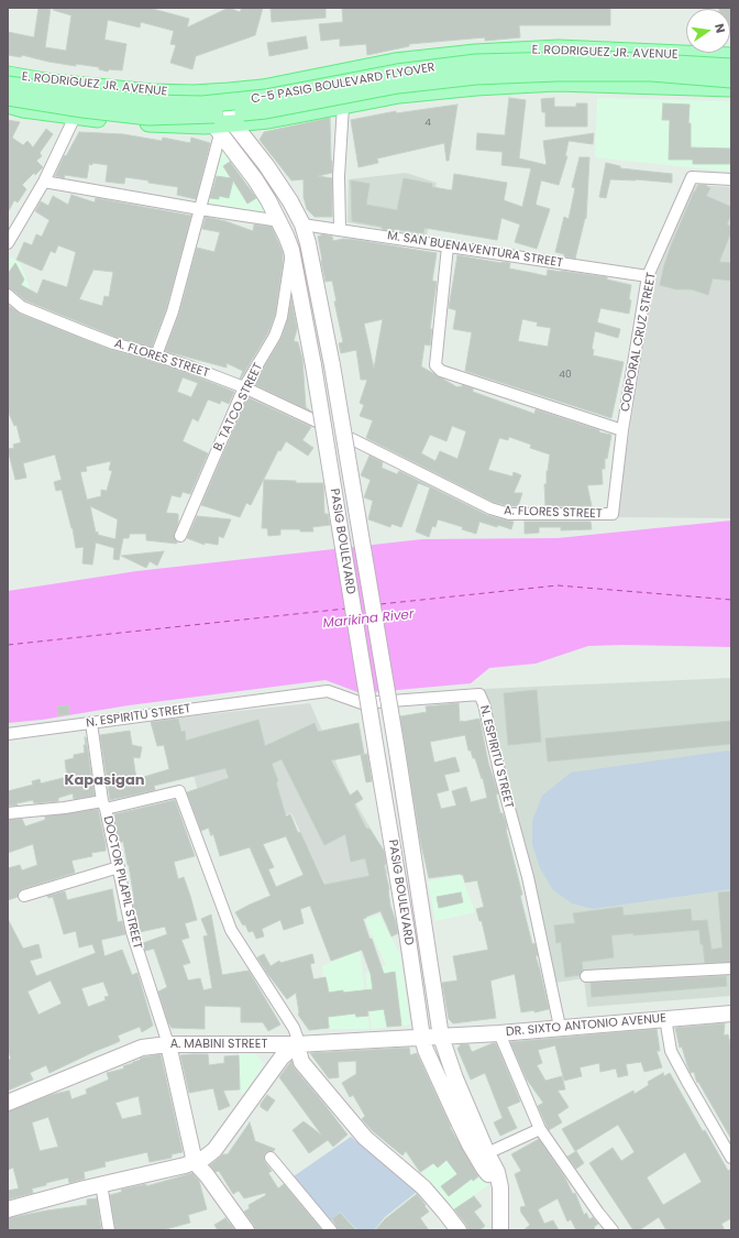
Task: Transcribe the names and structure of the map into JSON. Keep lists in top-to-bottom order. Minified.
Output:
{"streets":{"main road":["E. RODRIGUEZ JR. AVENUE","C-5 PASIG BOULEVARD FLYOVER","PASIG BOULEVARD","DOCTOR PILAPIL STREET","DR. SIXTO ANTONIO AVENUE","A. MABINI STREET"],"street":["M. SAN BUENAVENTURA STREET","CORPORAL CRUZ STREET","A. FLORES STREET","B. TATCO STREET","N. ESPIRITU STREET"]},"crossings":[["E. RODRIGUEZ JR. AVENUE","PASIG BOULEVARD"],["M. SAN BUENAVENTURA STREET","CORPORAL CRUZ STREET"],["M. SAN BUENAVENTURA STREET","PASIG BOULEVARD"],["CORPORAL CRUZ STREET","A. FLORES STREET"],["A. FLORES STREET","B. TATCO STREET"],["B. TATCO STREET","PASIG BOULEVARD"],["PASIG BOULEVARD","DR. SIXTO ANTONIO AVENUE"],["PASIG BOULEVARD","A. MABINI STREET"],["N. ESPIRITU STREET","DOCTOR PILAPIL STREET"],["N. ESPIRITU STREET","DR. SIXTO ANTONIO AVENUE"],["DOCTOR PILAPIL STREET","A. MABINI STREET"],["DR. SIXTO ANTONIO AVENUE","A. MABINI STREET"]],"districts":["Kapasigan"],"water":["Marikina River"],"house_numbers":["4","40"],"north":"right"}
